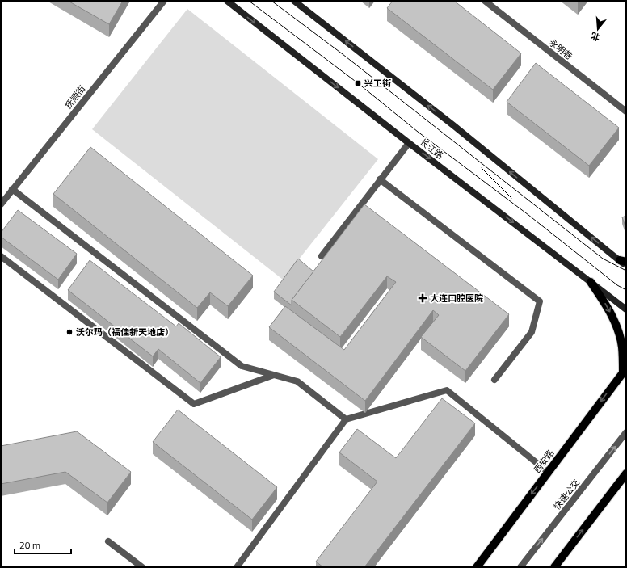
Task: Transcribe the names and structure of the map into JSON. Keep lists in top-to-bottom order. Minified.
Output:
{"streets":{"main road":["长江路","西安路"],"street":["永明巷","抚顺街","快速公交"]},"one_way":["快速公交"],"places":{"transit":["兴工街"],"health":["大连口腔医院"],"other":["沃尔玛（福佳新天地店）"]},"scale_bar":"20 m","north":"bottom"}
